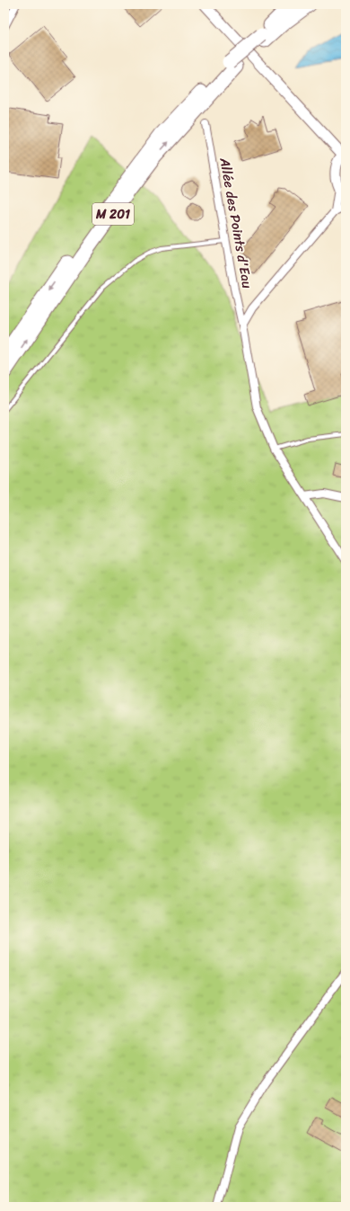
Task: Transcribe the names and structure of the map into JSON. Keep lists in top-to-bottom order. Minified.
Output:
{"streets":{"highway":["M 201"],"street":["Allée des Points d'Eau"]}}
